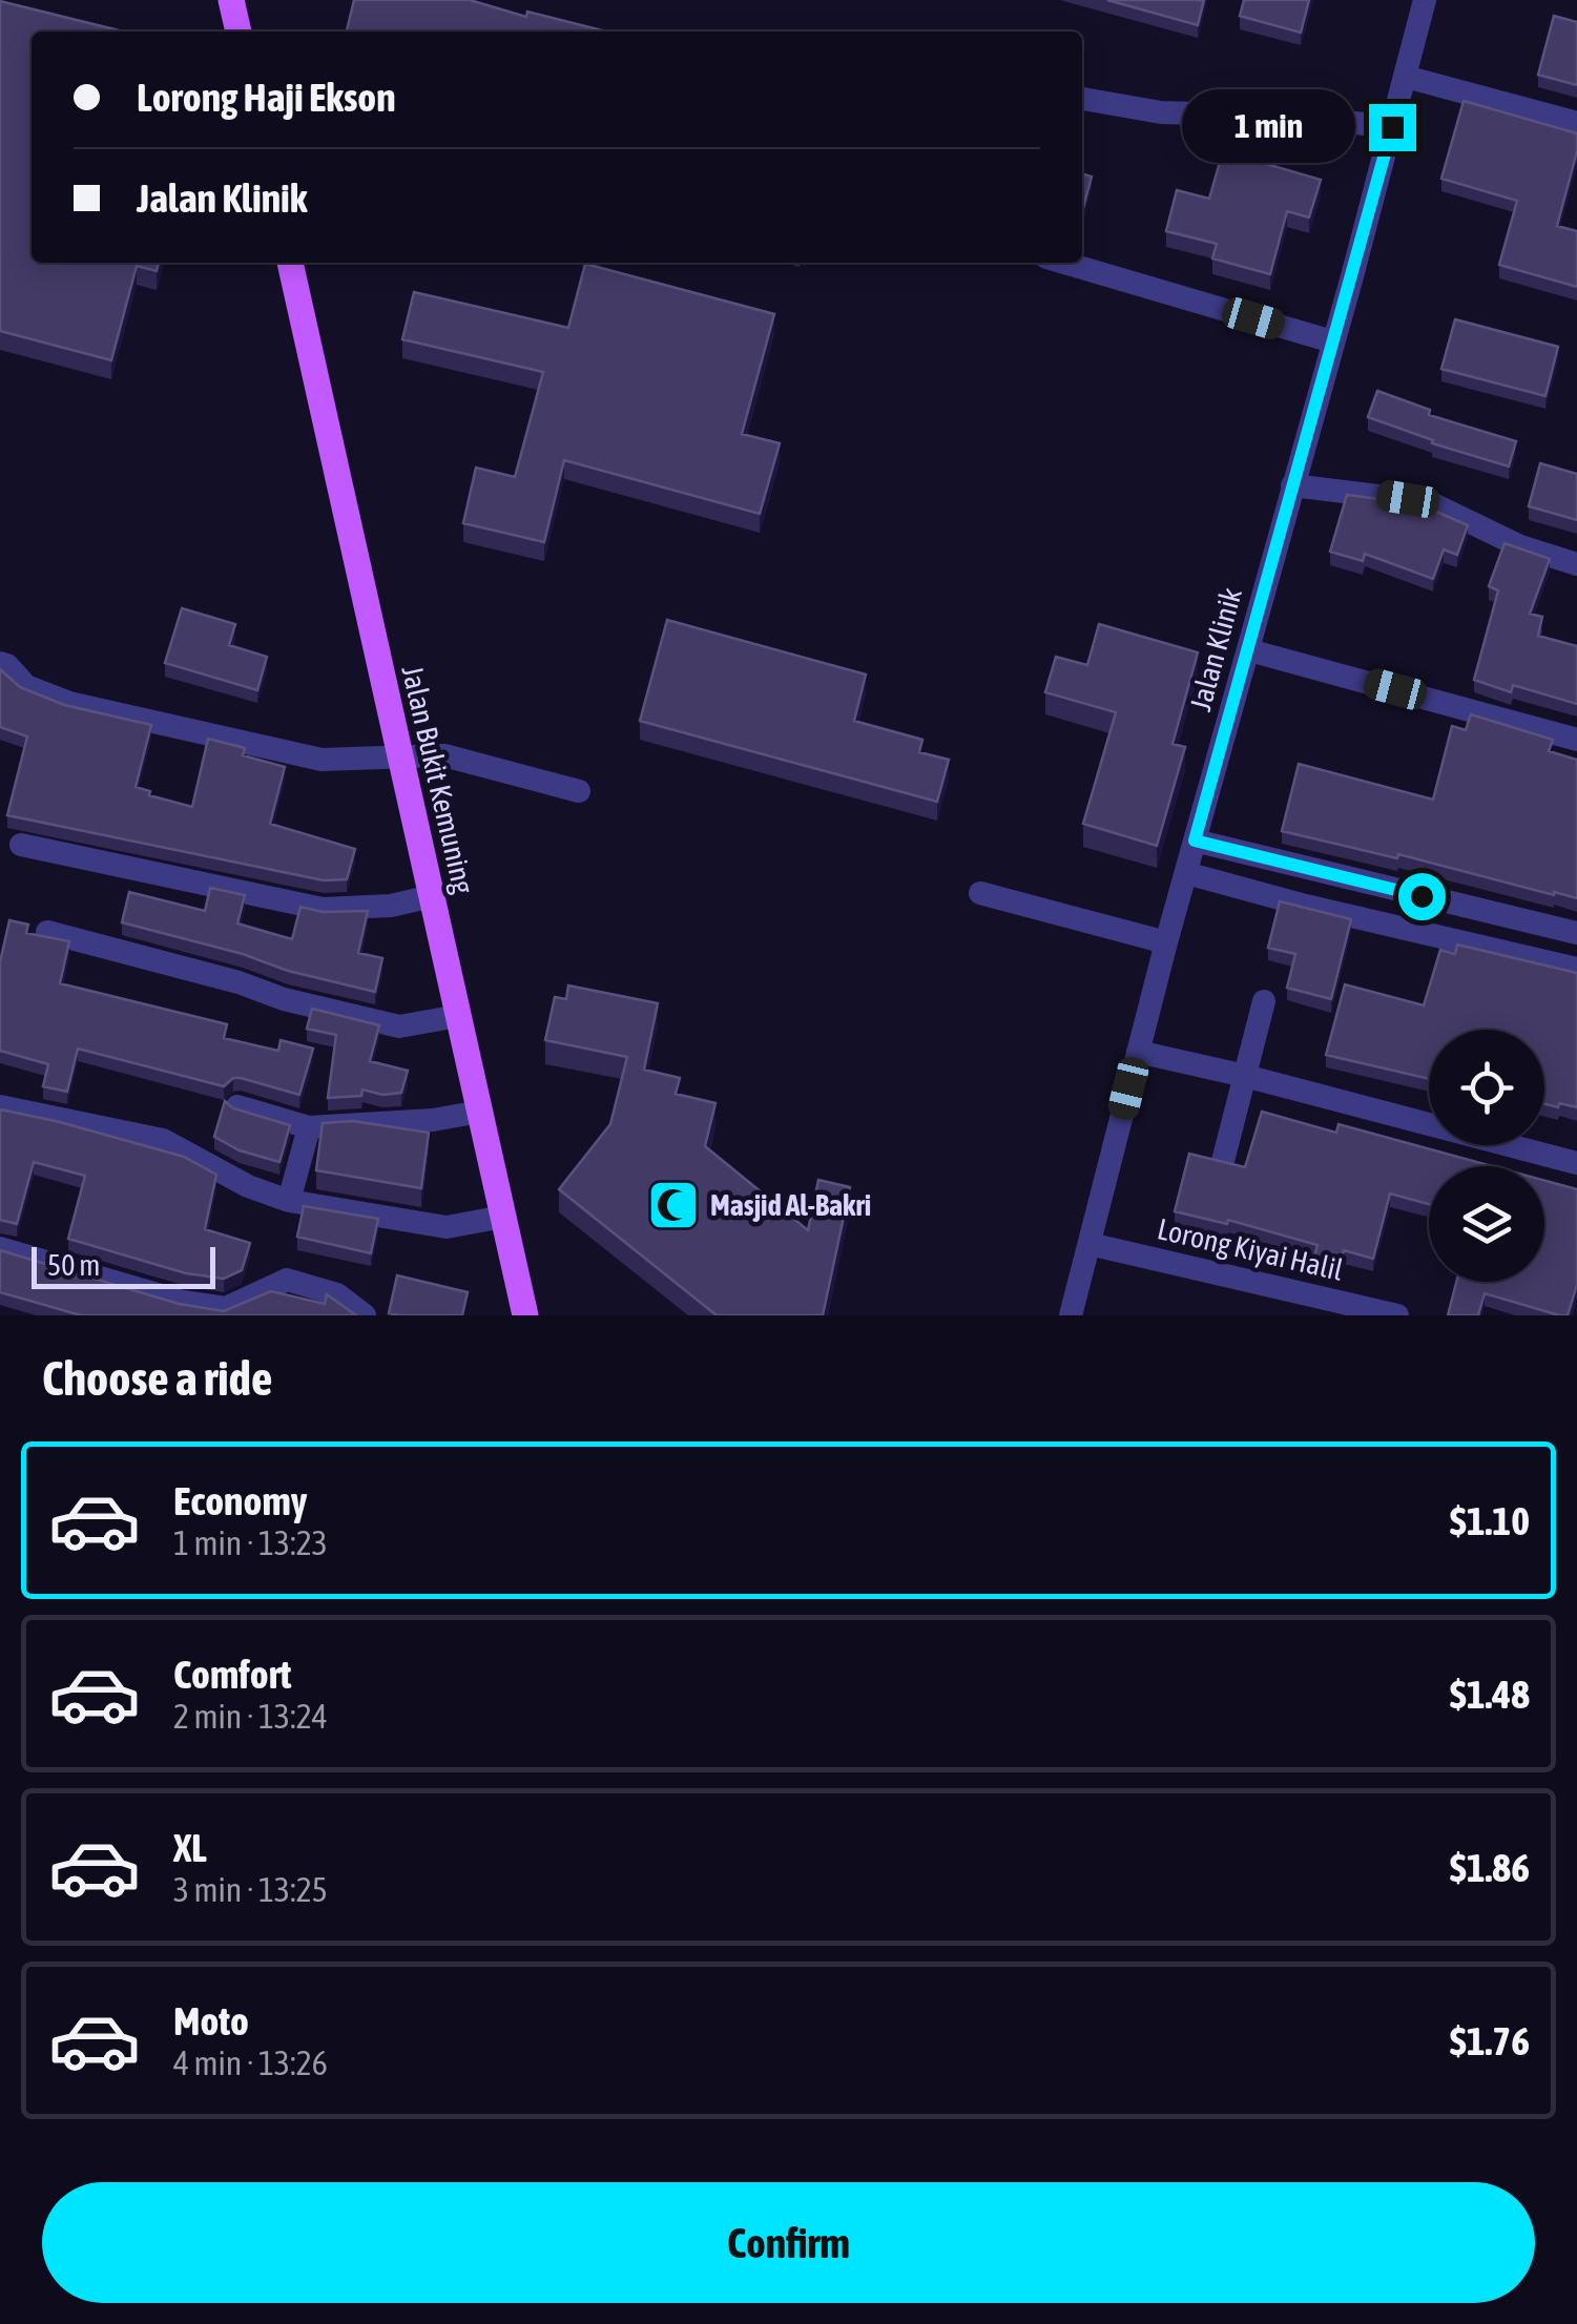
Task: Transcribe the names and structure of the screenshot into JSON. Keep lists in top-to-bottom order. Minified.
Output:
{"streets":{"main road":["Jalan Bukit Kemuning"],"street":["Jalan Klinik","Lorong Kiyai Halil"]},"crossings":[["Jalan Klinik","Lorong Kiyai Halil"]],"places":{"mosque":["Masjid Al-Bakri"]},"scale_bar":"50 m","page":{"banner":["Lorong Haji Ekson","Jalan Klinik"],"bubble":"1 min","scale":"50 m","heading":"Choose a ride","list":[{"name":"Economy","note":"1 min · 13:23","value":"$1.10"},{"name":"Comfort","note":"2 min · 13:24","value":"$1.48"},{"name":"XL","note":"3 min · 13:25","value":"$1.86"},{"name":"Moto","note":"4 min · 13:26","value":"$1.76"}],"buttons":"Confirm"}}
